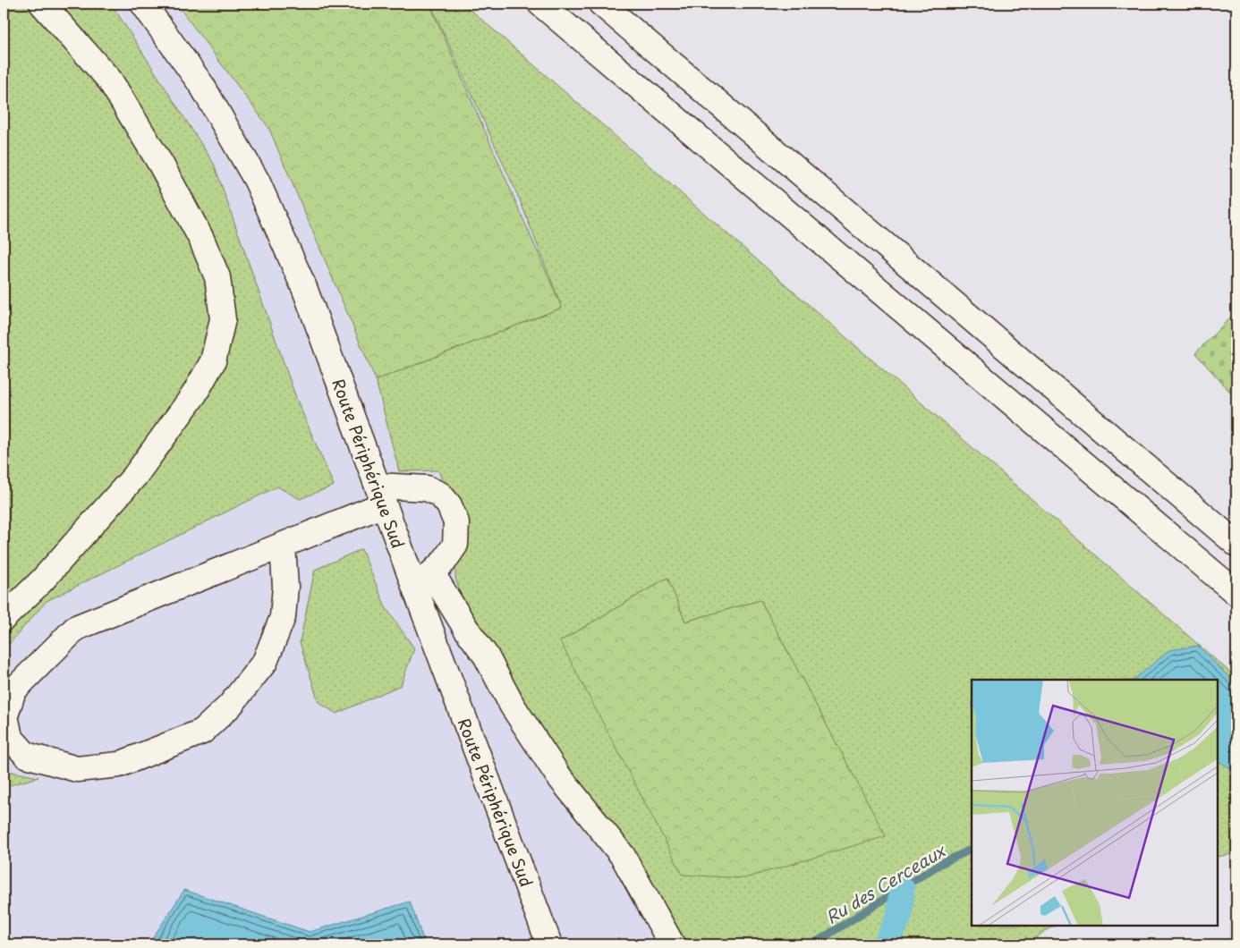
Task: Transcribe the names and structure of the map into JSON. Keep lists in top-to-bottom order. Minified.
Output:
{"streets":{"main road":["Route Périphérique Sud"]},"water":["Ru des Cerceaux"]}
